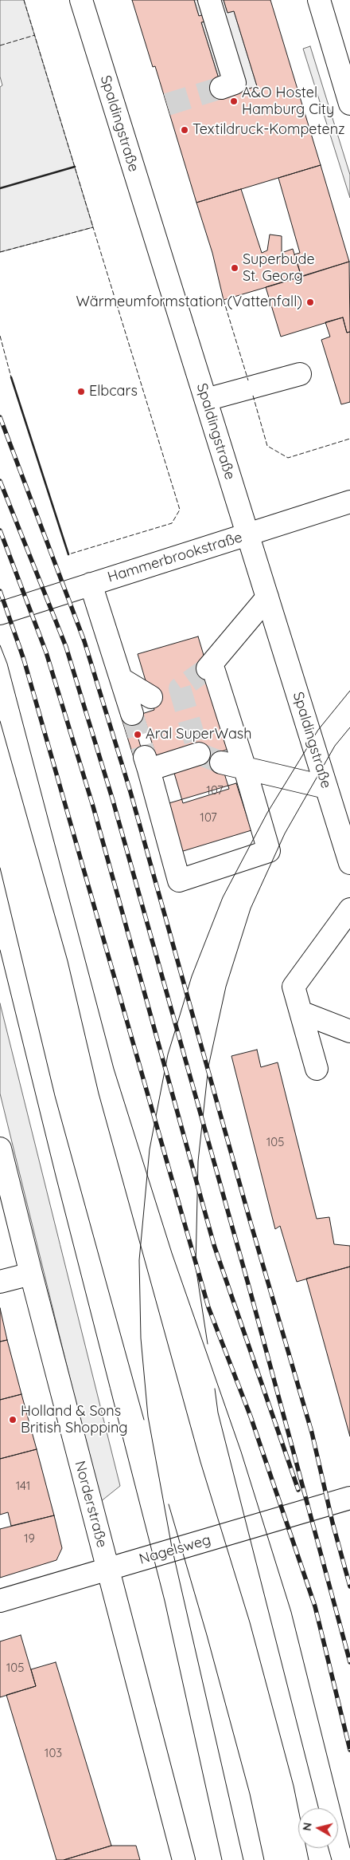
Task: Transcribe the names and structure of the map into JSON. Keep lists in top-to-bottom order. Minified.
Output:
{"streets":{"street":["Spaldingstraße","Hammerbrookstraße","Norderstraße","Nagelsweg"]},"crossings":[["Spaldingstraße","Hammerbrookstraße"],["Norderstraße","Nagelsweg"]],"places":["A&O Hostel Hamburg City","Textildruck-Kompetenz","Superbude St. Georg","Wärmeumformstation (Vattenfall)","Elbcars","Aral SuperWash","Holland & Sons British Shopping"],"house_numbers":["107","107","105","141","19","105","103"],"north":"left"}
